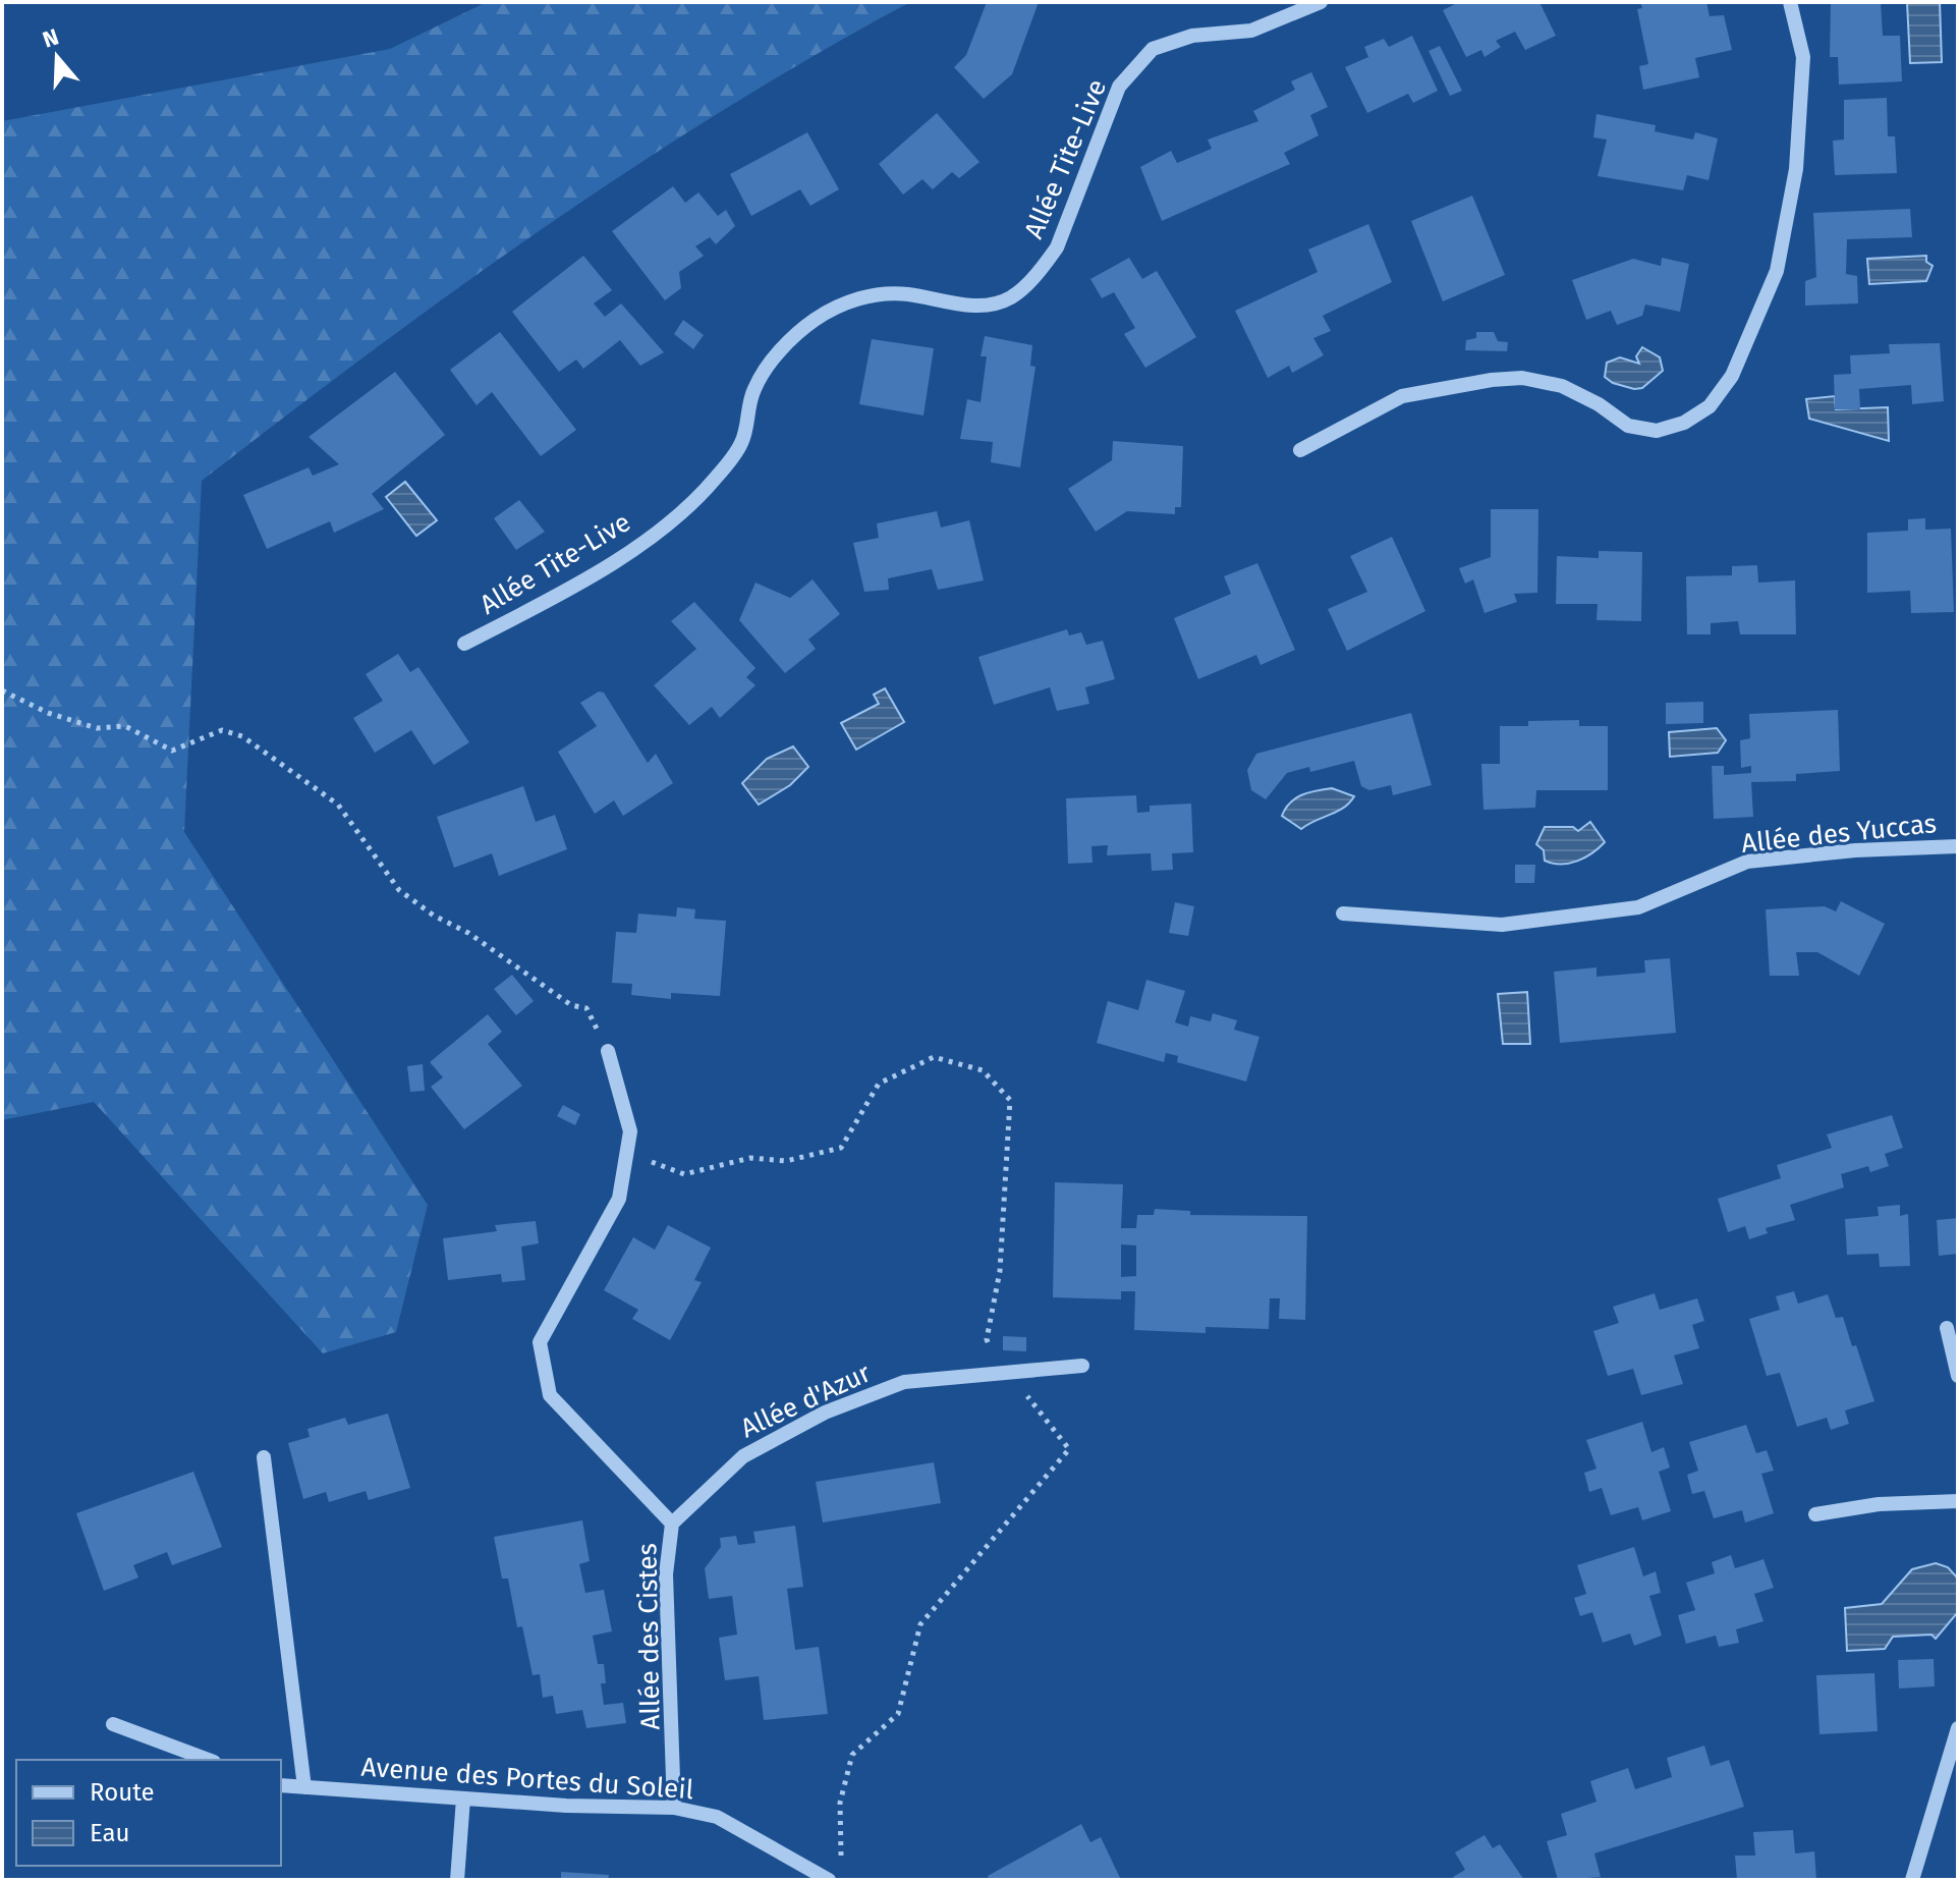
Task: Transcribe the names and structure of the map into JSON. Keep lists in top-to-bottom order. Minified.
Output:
{"streets":{"street":["Allée Tite-Live","Allée des Yuccas","Allée d'Azur","Allée des Cistes","Avenue des Portes du Soleil"]},"crossings":[["Allée d'Azur","Allée des Cistes"],["Allée des Cistes","Avenue des Portes du Soleil"]],"legend":["Route","Eau"],"north":"top"}
